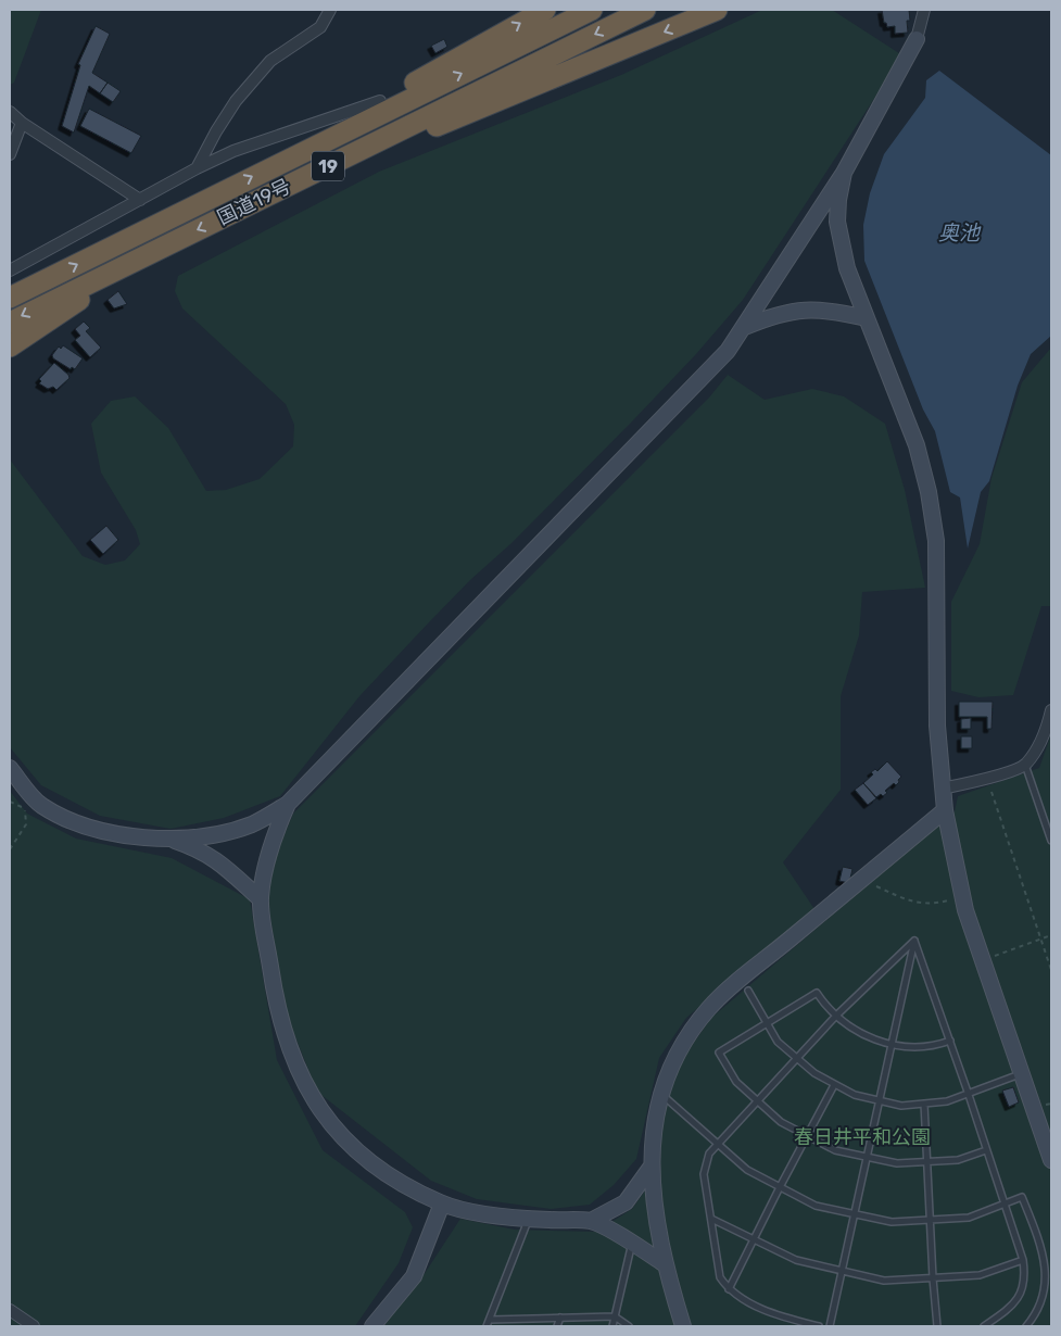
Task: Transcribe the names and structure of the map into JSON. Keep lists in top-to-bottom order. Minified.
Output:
{"streets":{"highway":["19","国道19号"]},"water":["奥池"],"parks":["春日井平和公園"]}
